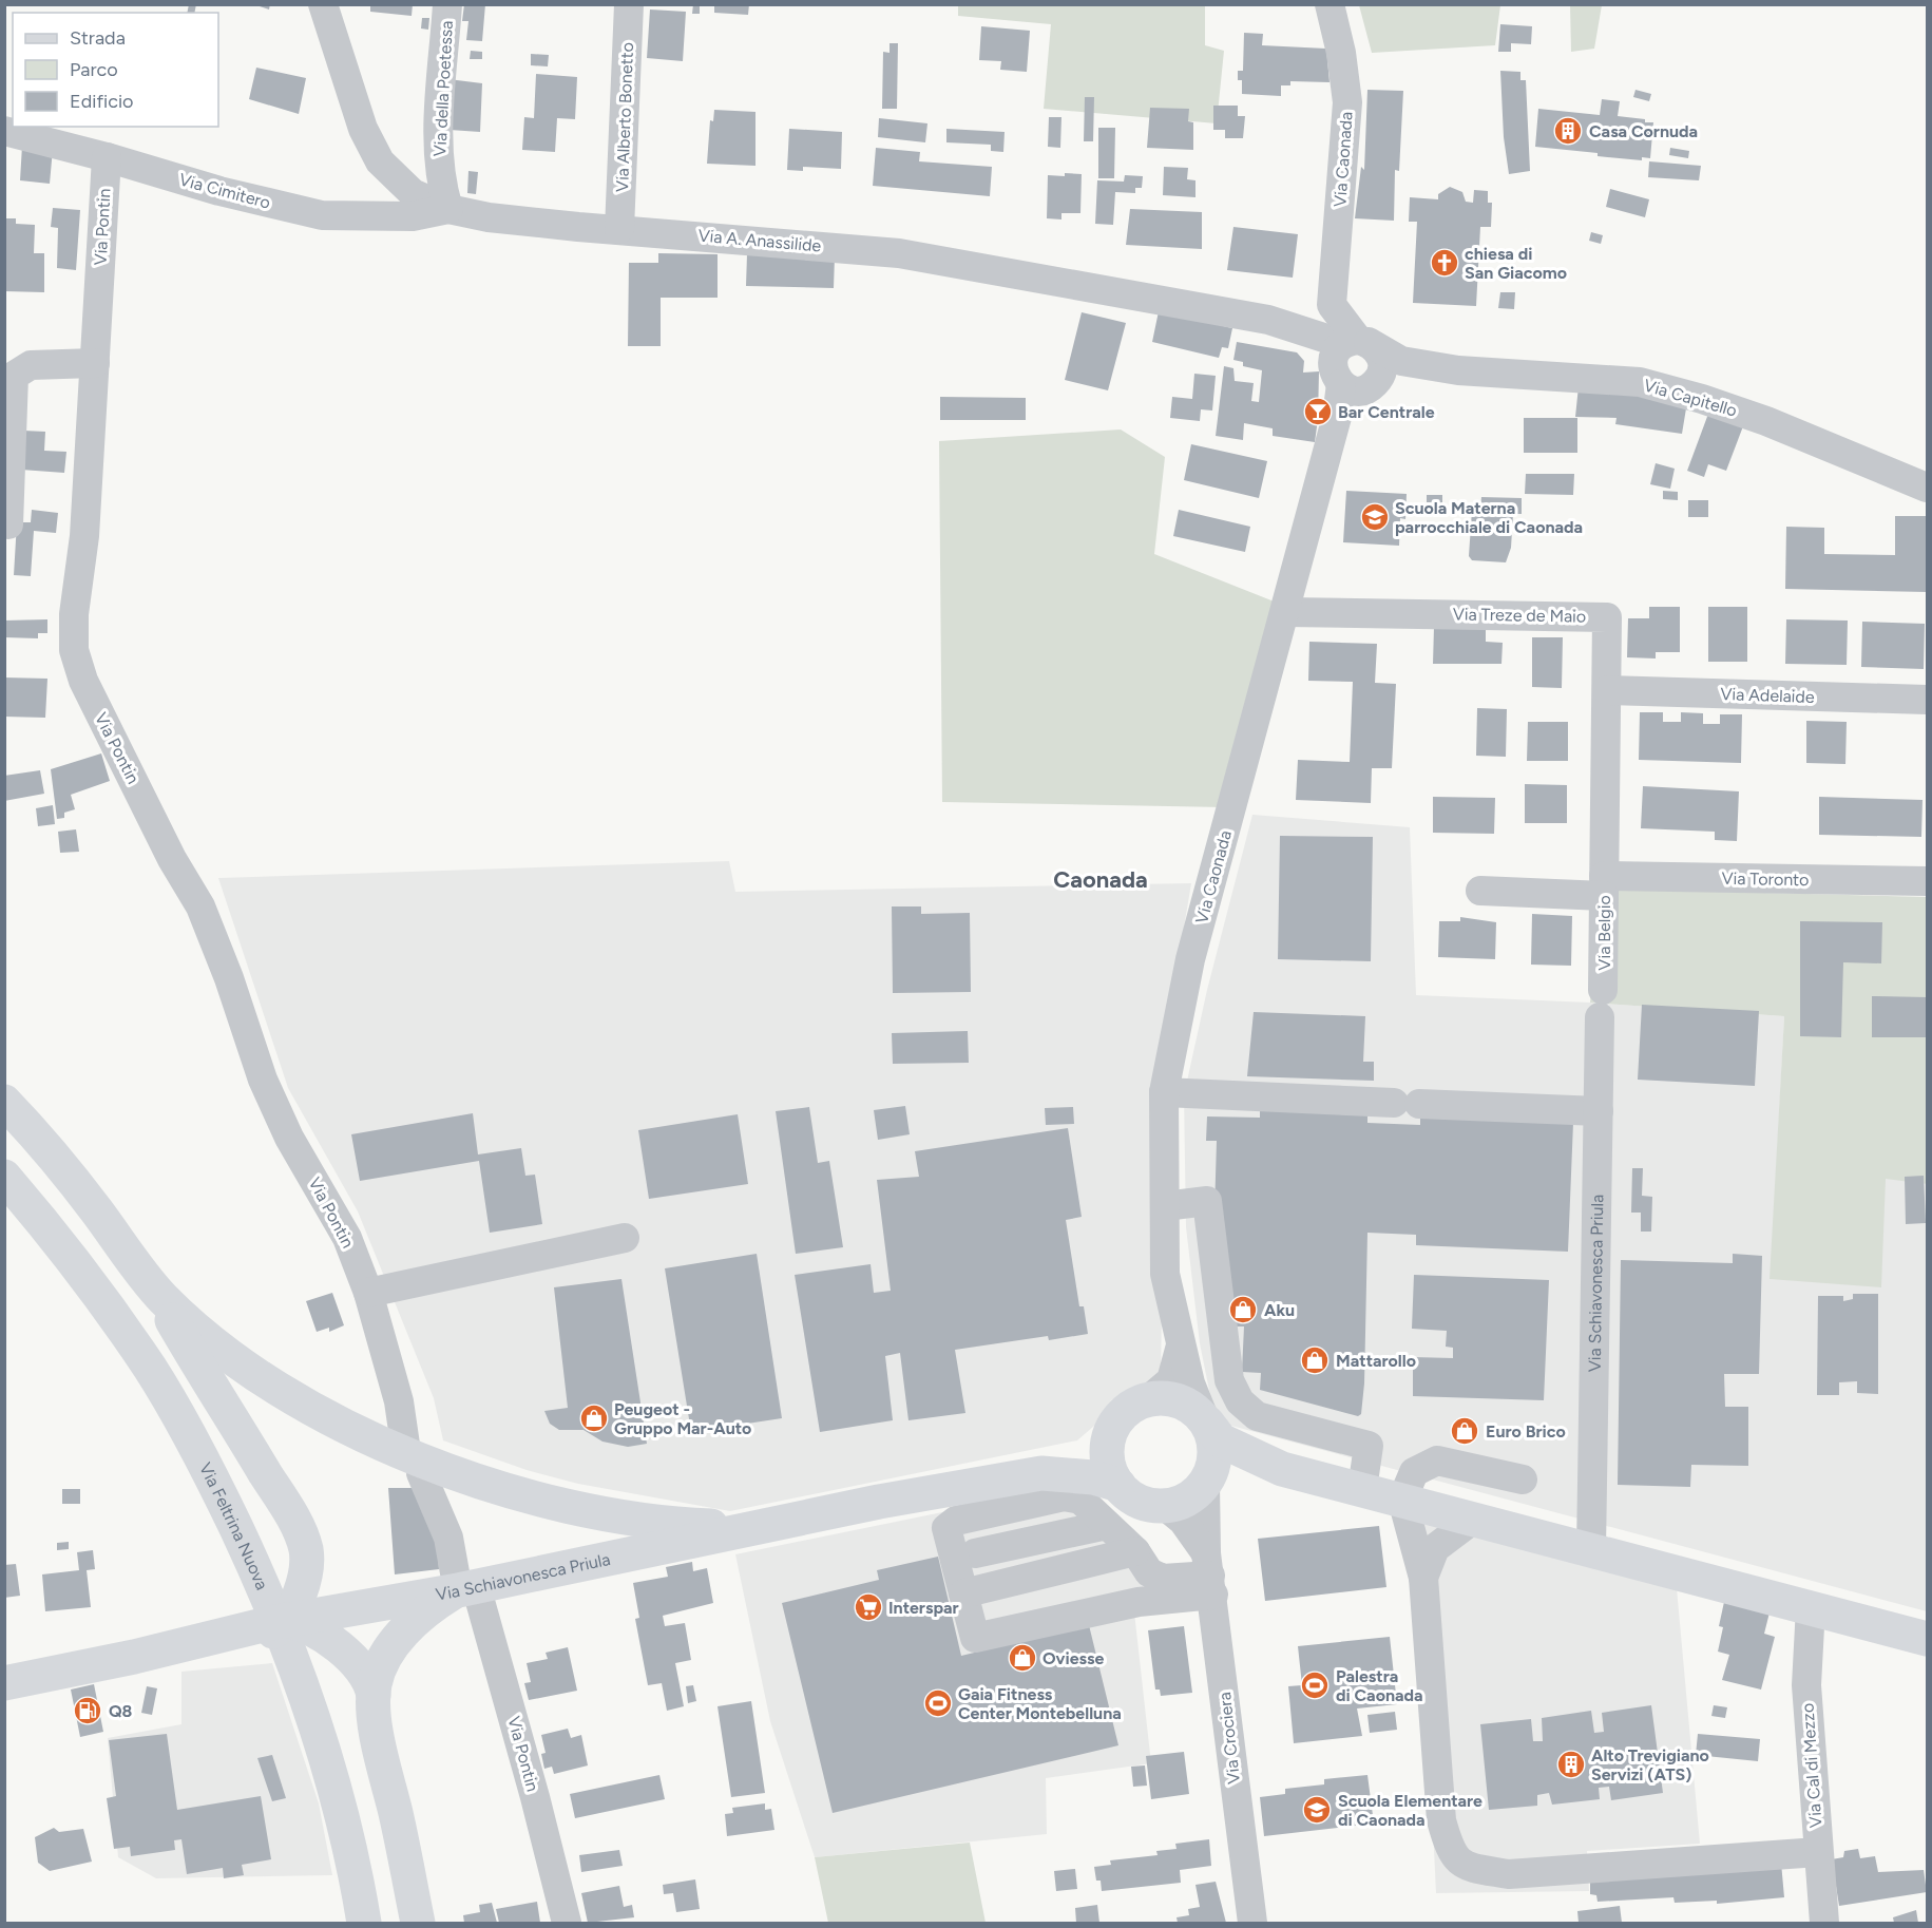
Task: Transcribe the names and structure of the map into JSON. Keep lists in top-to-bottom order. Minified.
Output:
{"streets":{"main road":["Via Schiavonesca Priula","Via Feltrina Nuova"],"street":["Via della Poetessa","Via Alberto Bonetto","Via Caonada","Via Cimitero","Via Pontin","Via A. Anassilide","Via Capitello","Via Treze de Maio","Via Adelaide","Via Toronto","Via Belgio","Via Crociera","Via Cal di Mezzo"]},"crossings":[["Via della Poetessa","Via Cimitero"],["Via della Poetessa","Via A. Anassilide"],["Via Alberto Bonetto","Via A. Anassilide"],["Via Caonada","Via A. Anassilide"],["Via Caonada","Via Capitello"],["Via Caonada","Via Treze de Maio"],["Via Caonada","Via Schiavonesca Priula"],["Via Caonada","Via Crociera"],["Via Cimitero","Via Pontin"],["Via Cimitero","Via A. Anassilide"],["Via Pontin","Via Schiavonesca Priula"],["Via Treze de Maio","Via Adelaide"],["Via Treze de Maio","Via Toronto"],["Via Treze de Maio","Via Belgio"],["Via Toronto","Via Belgio"],["Via Belgio","Via Schiavonesca Priula"],["Via Schiavonesca Priula","Via Crociera"]],"districts":["Caonada"],"places":{"building":["Casa Cornuda","Alto Trevigiano Servizi (ATS)"],"church":["chiesa di San Giacomo"],"bar":["Bar Centrale"],"school or university":["Scuola Materna parrocchiale di Caonada","Scuola Elementare di Caonada"],"shop":["Aku","Mattarollo","Peugeot - Gruppo Mar-Auto","Euro Brico","Oviesse"],"supermarket":["Interspar"],"sports":["Palestra di Caonada","Gaia Fitness Center Montebelluna"],"fuel station":["Q8"]},"legend":["Strada","Parco","Edificio"]}
